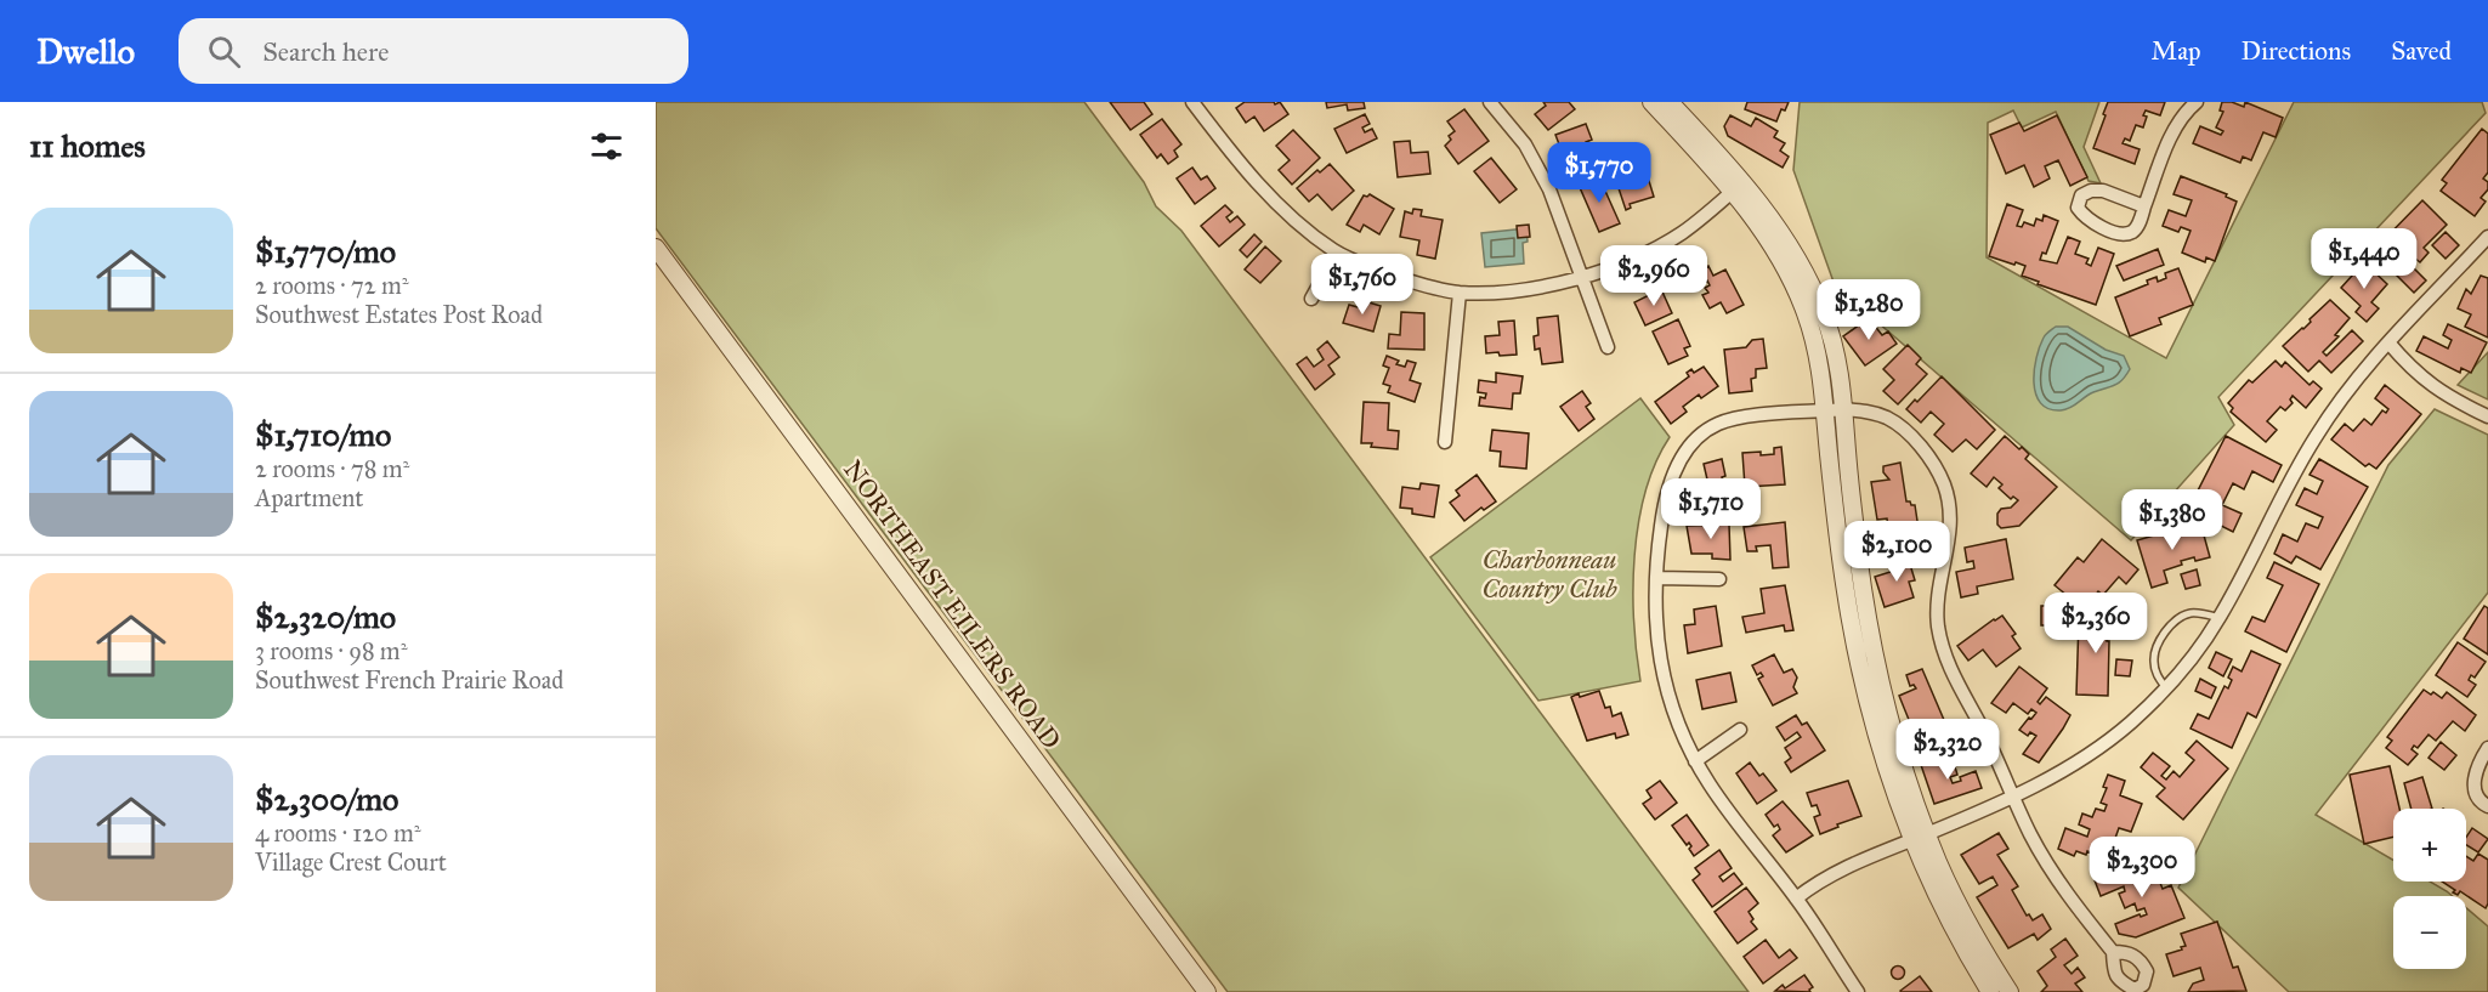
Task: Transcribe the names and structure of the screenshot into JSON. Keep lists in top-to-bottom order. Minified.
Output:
{"streets":{"street":["NORTHEAST EILERS ROAD"]},"parks":["Charbonneau Country Club"],"page":{"header":"Dwello","search":"Search here","nav":["Map","Directions","Saved"],"heading":"11 homes","price":["$1,770","$1,440","$2,960","$1,760","$1,280","$1,710","$1,380","$2,100","$2,360","$2,320","$2,300"],"list":[{"name":"$1,770/mo","note":"2 rooms · 72 m² · Southwest Estates Post Road"},{"name":"$1,710/mo","note":"2 rooms · 78 m² · Apartment"},{"name":"$2,320/mo","note":"3 rooms · 98 m² · Southwest French Prairie Road"},{"name":"$2,300/mo","note":"4 rooms · 120 m² · Village Crest Court"}],"map_buttons":["+","−"]}}
